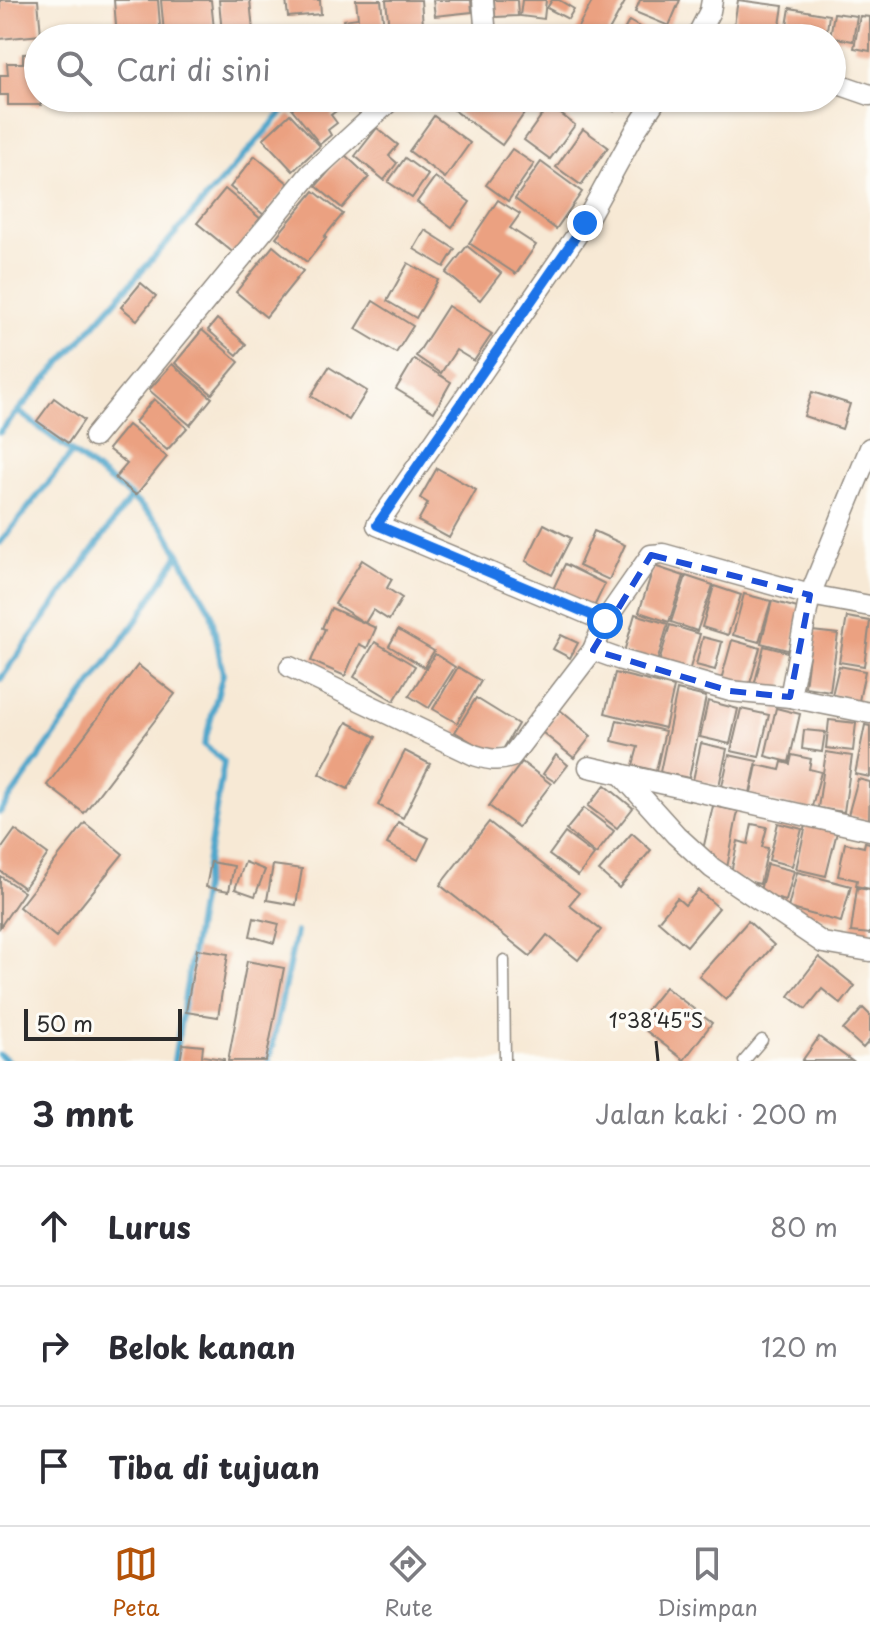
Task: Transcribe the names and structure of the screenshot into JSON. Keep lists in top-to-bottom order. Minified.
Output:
{"scale_bar":"50 m","page":{"search":"Cari di sini","scale":"50 m","heading":["3 mnt","Jalan kaki · 200 m"],"list":[["Lurus","80 m"],["Belok kanan","120 m"],"Tiba di tujuan"],"nav":["Peta","Rute","Disimpan"]},"coordinates":["1°38'45\"S"]}
